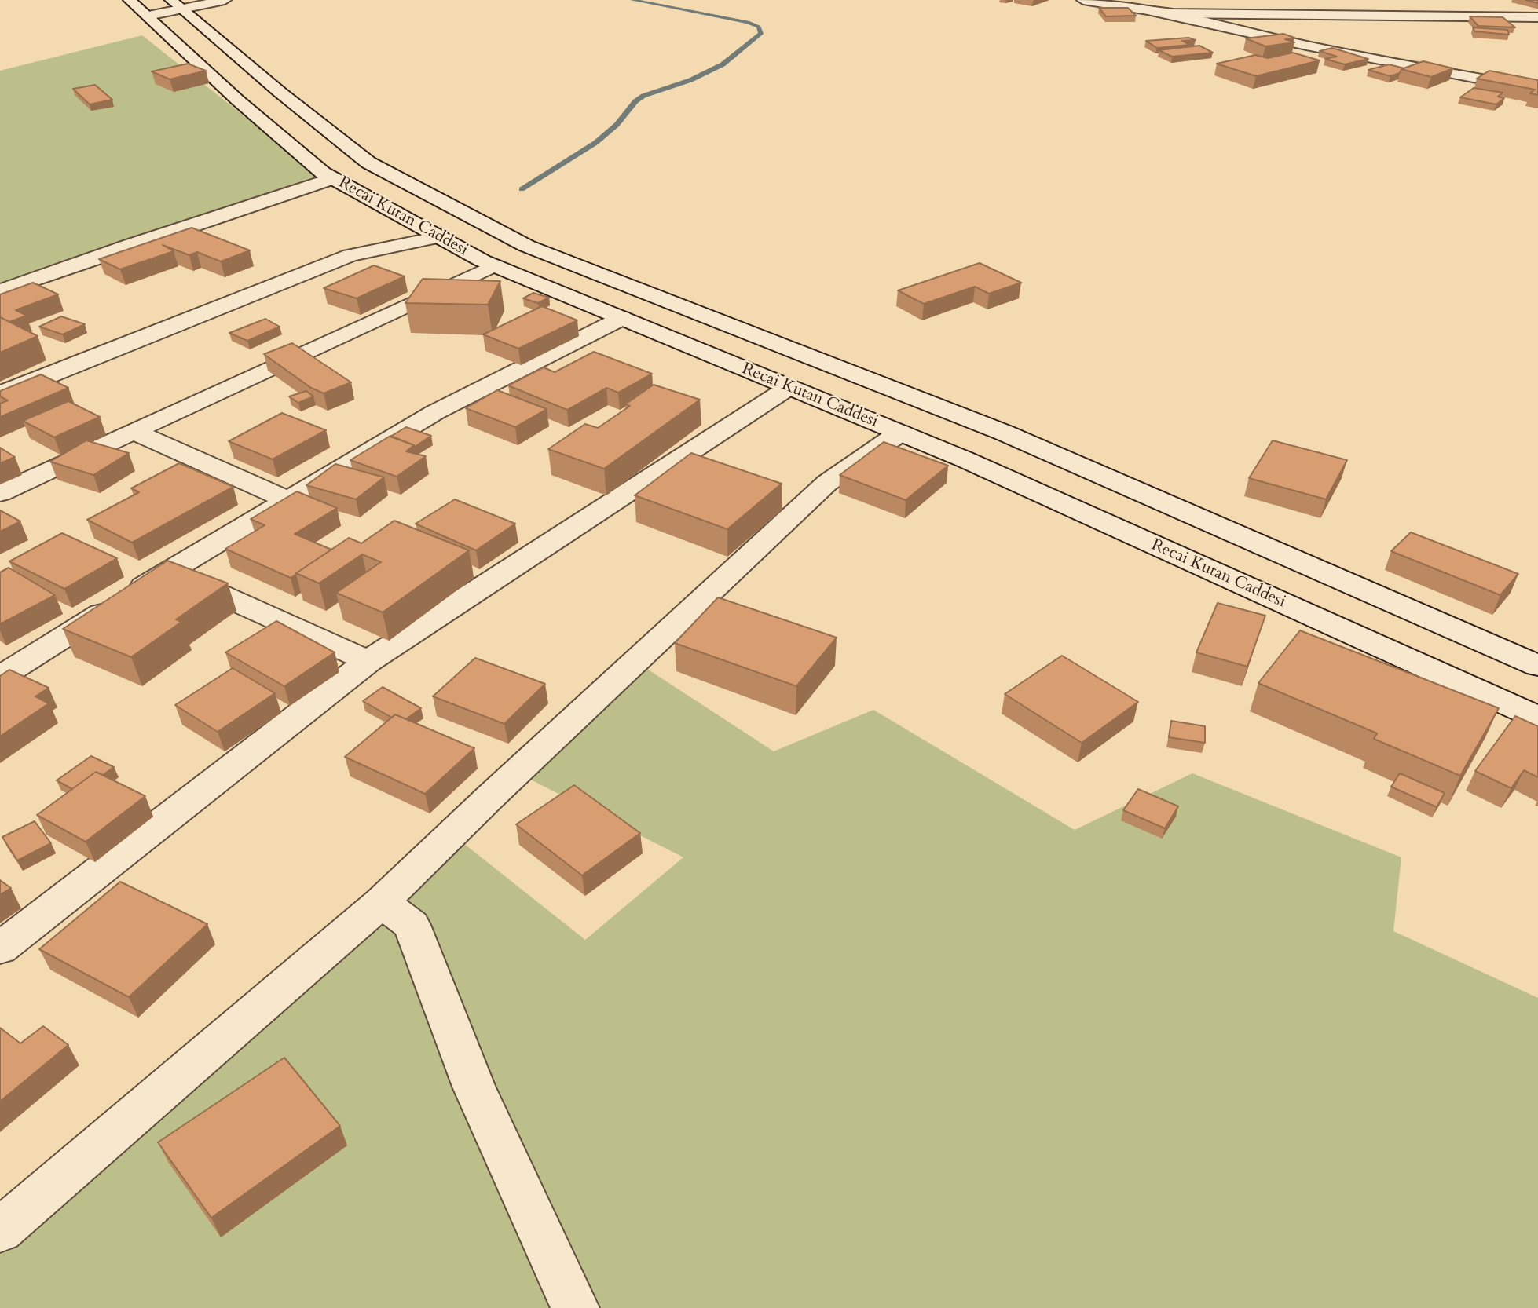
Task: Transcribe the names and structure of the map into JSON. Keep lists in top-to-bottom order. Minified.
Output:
{"streets":{"street":["Recai Kutan Caddesi"]}}
